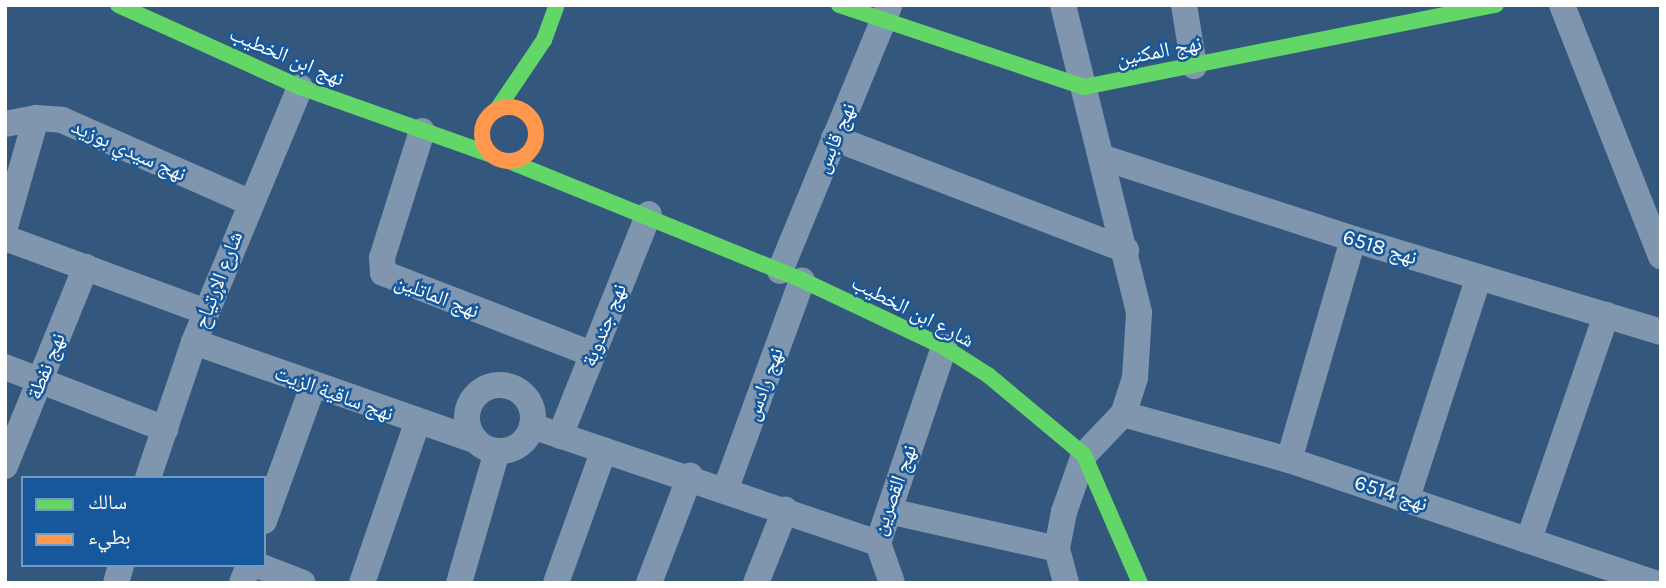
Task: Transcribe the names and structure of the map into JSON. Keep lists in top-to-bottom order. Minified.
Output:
{"streets":{"street":["نهج المكنين","نهج ابن الخطيب","نهج قابس","نهج سيدي بوزيد","نهج 6518","شارع الإرتياح","نهج الماتلين","شارع ابن الخطيب","نهج جندوبة","نهج نفطة","نهج رادس","نهج ساقية الزيت","نهج القصرين","نهج 6514"]},"crossings":[["نهج المكنين","نهج قابس"],["نهج ابن الخطيب","شارع الإرتياح"],["نهج ابن الخطيب","نهج الماتلين"],["نهج قابس","شارع ابن الخطيب"],["نهج قابس","نهج رادس"],["نهج سيدي بوزيد","شارع الإرتياح"],["شارع الإرتياح","نهج ساقية الزيت"],["نهج الماتلين","نهج جندوبة"],["شارع ابن الخطيب","نهج جندوبة"],["شارع ابن الخطيب","نهج رادس"],["شارع ابن الخطيب","نهج القصرين"]],"legend":["سالك","بطيء"]}
